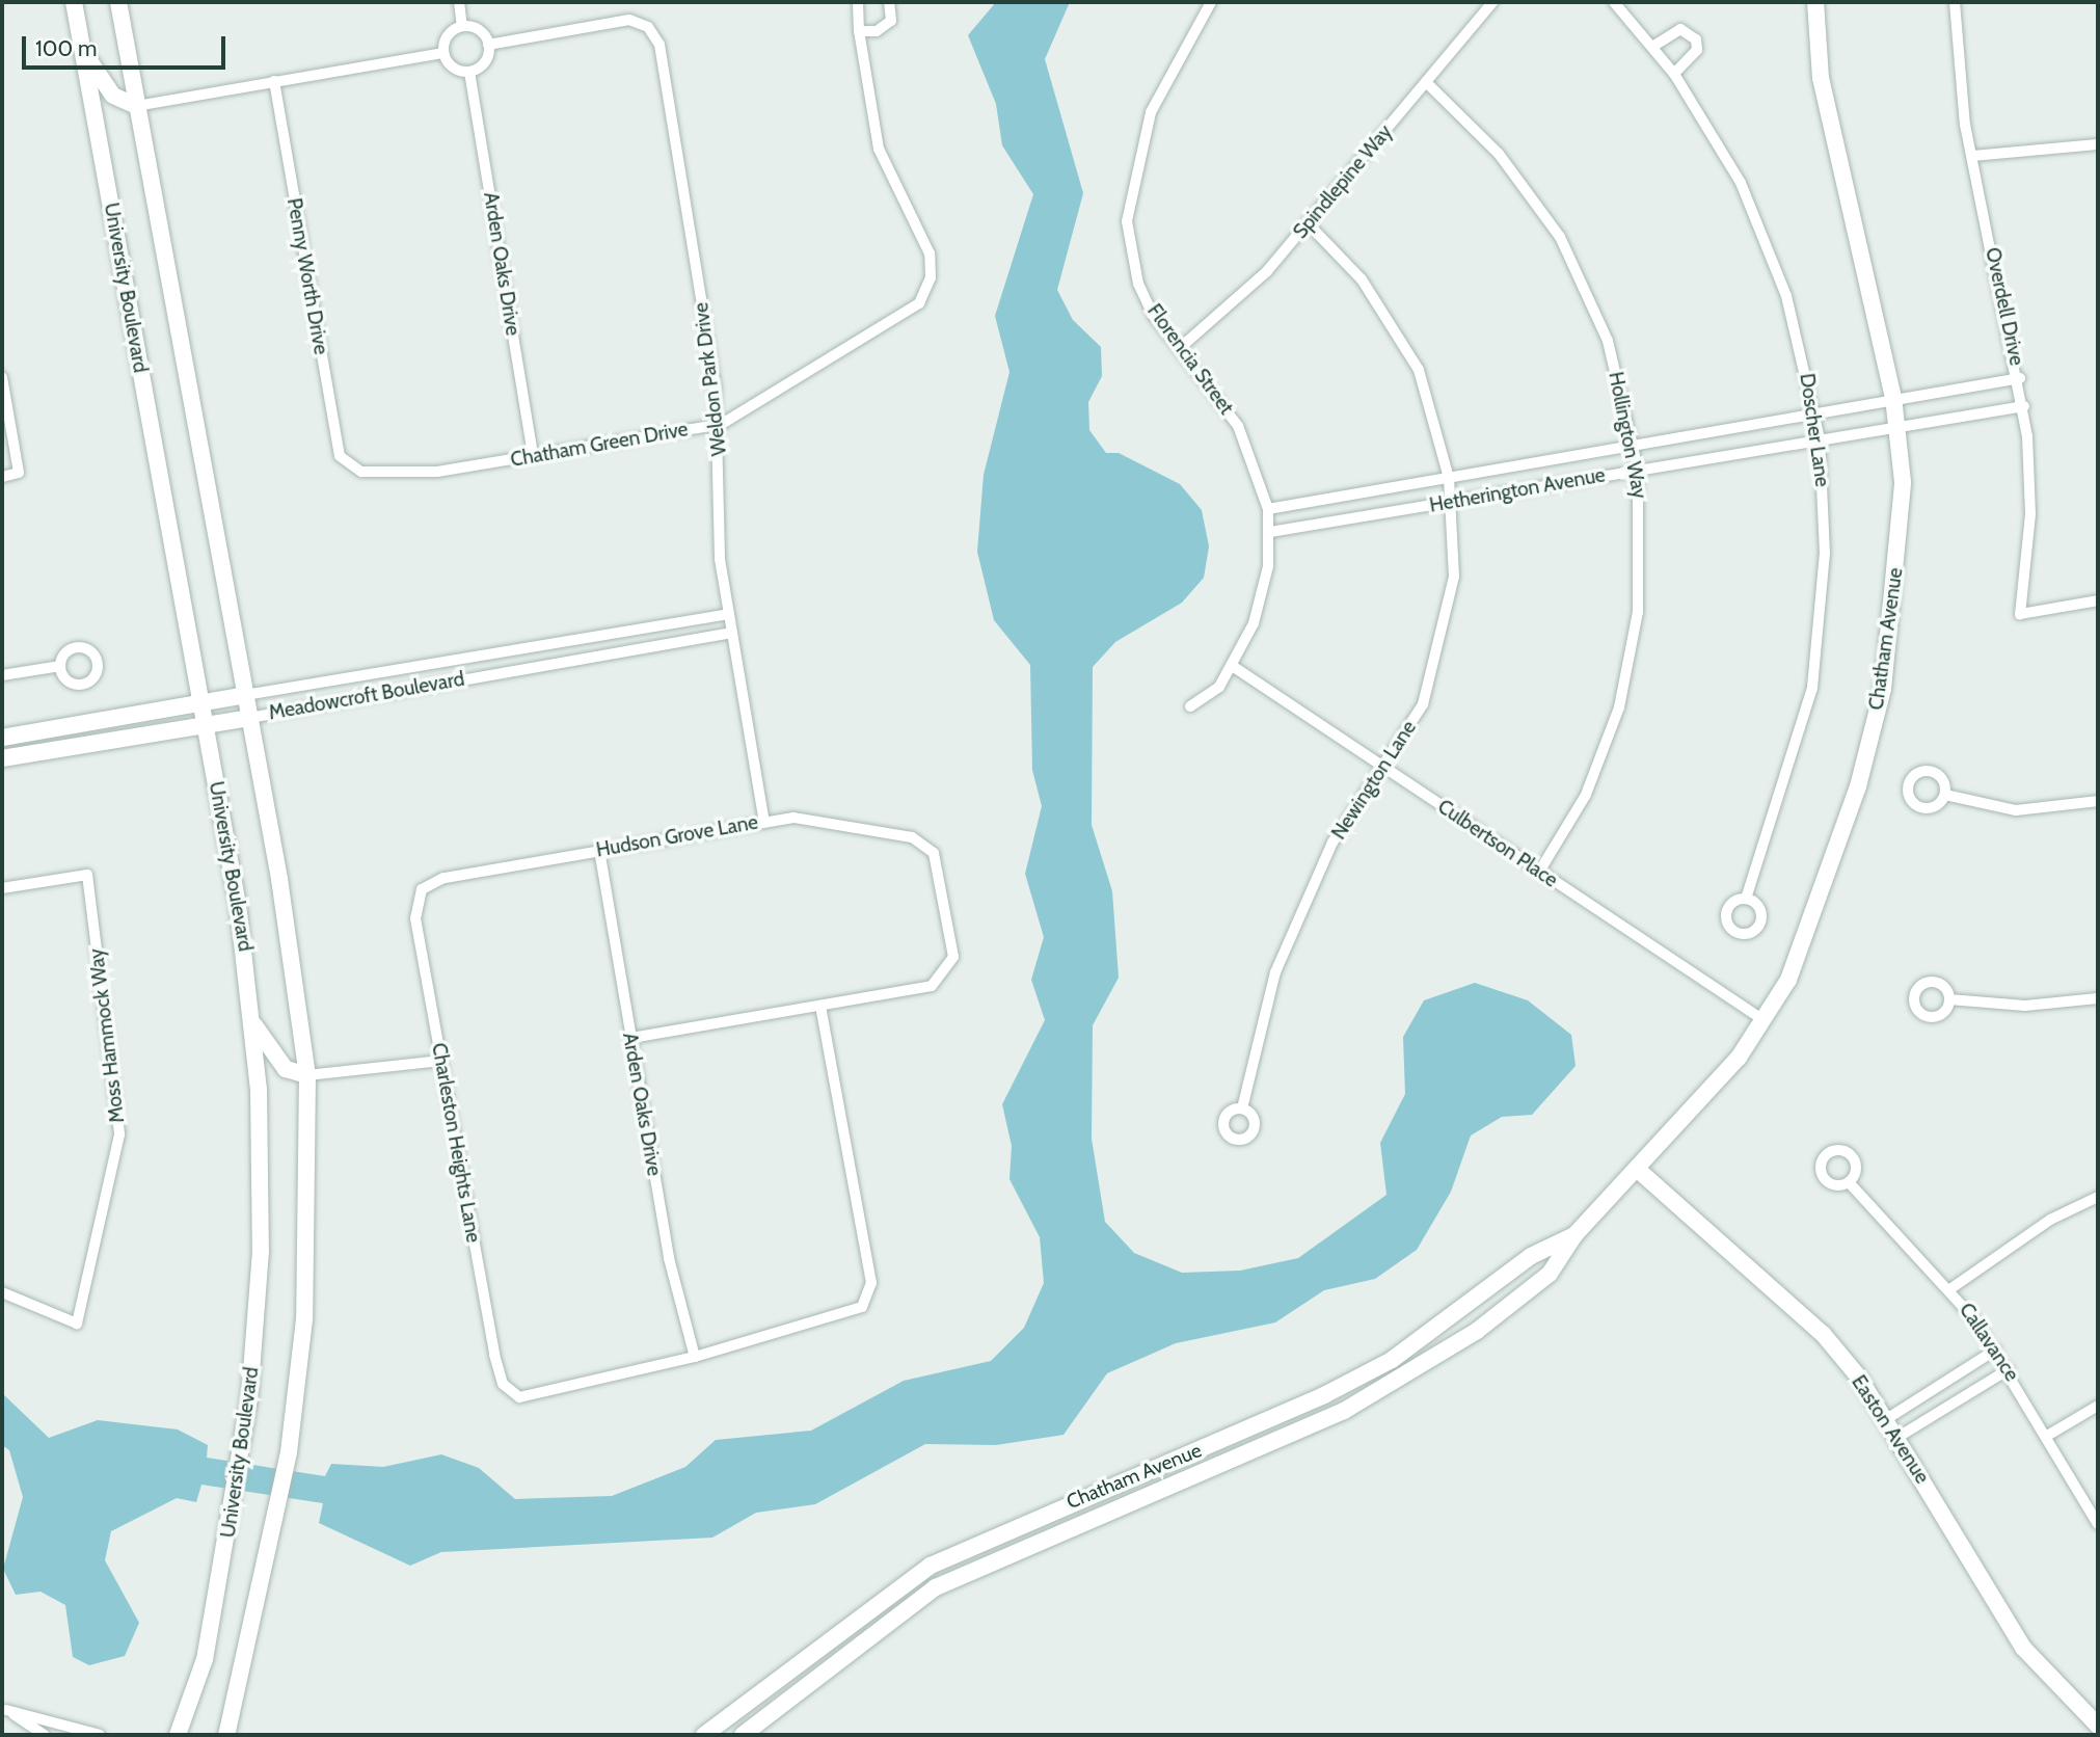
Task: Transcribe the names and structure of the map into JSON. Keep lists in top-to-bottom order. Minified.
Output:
{"streets":{"street":["Spindlepine Way","Arden Oaks Drive","Penny Worth Drive","University Boulevard","Overdell Drive","Florencia Street","Weldon Park Drive","Doscher Lane","Hollington Way","Chatham Green Drive","Hetherington Avenue","Chatham Avenue","Meadowcroft Boulevard","Newington Lane","Hudson Grove Lane","Culbertson Place","Moss Hammock Way","Charleston Heights Lane","Callavance","Easton Avenue"]},"crossings":[["Spindlepine Way","Florencia Street"],["Spindlepine Way","Hollington Way"],["Spindlepine Way","Newington Lane"],["Arden Oaks Drive","Weldon Park Drive"],["Arden Oaks Drive","Chatham Green Drive"],["Arden Oaks Drive","Hudson Grove Lane"],["Arden Oaks Drive","Charleston Heights Lane"],["Penny Worth Drive","Chatham Green Drive"],["University Boulevard","Meadowcroft Boulevard"],["Overdell Drive","Hetherington Avenue"],["Florencia Street","Hetherington Avenue"],["Florencia Street","Culbertson Place"],["Weldon Park Drive","Chatham Green Drive"],["Weldon Park Drive","Meadowcroft Boulevard"],["Weldon Park Drive","Hudson Grove Lane"],["Doscher Lane","Hetherington Avenue"],["Hollington Way","Hetherington Avenue"],["Hollington Way","Culbertson Place"],["Hetherington Avenue","Chatham Avenue"],["Hetherington Avenue","Newington Lane"],["Chatham Avenue","Culbertson Place"],["Chatham Avenue","Easton Avenue"],["Newington Lane","Culbertson Place"],["Hudson Grove Lane","Charleston Heights Lane"]],"scale_bar":"100 m"}
